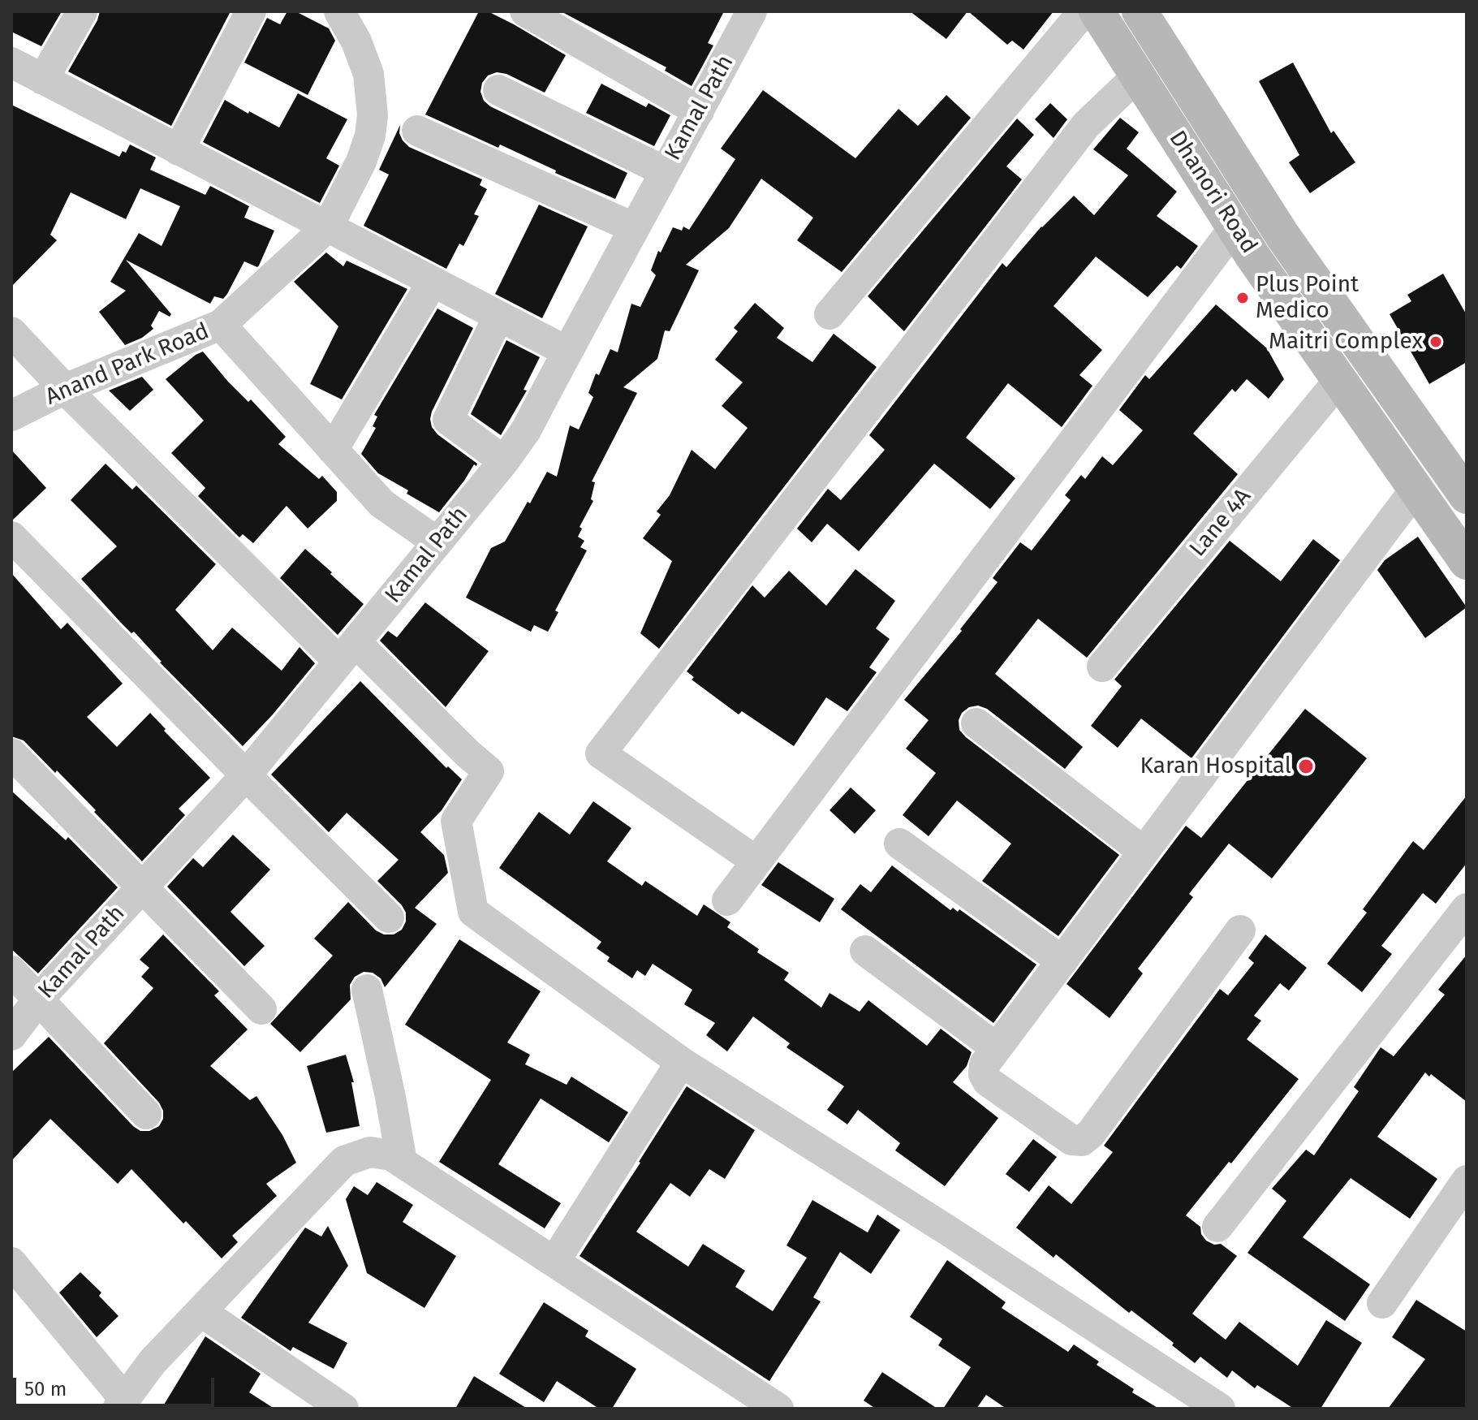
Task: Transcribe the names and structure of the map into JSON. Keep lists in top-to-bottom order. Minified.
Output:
{"streets":{"main road":["Dhanori Road"],"street":["Kamal Path","Anand Park Road","Lane 4A"]},"crossings":[["Dhanori Road","Lane 4A"]],"places":["Plus Point Medico","Maitri Complex","Karan Hospital"],"scale_bar":"50 m"}
